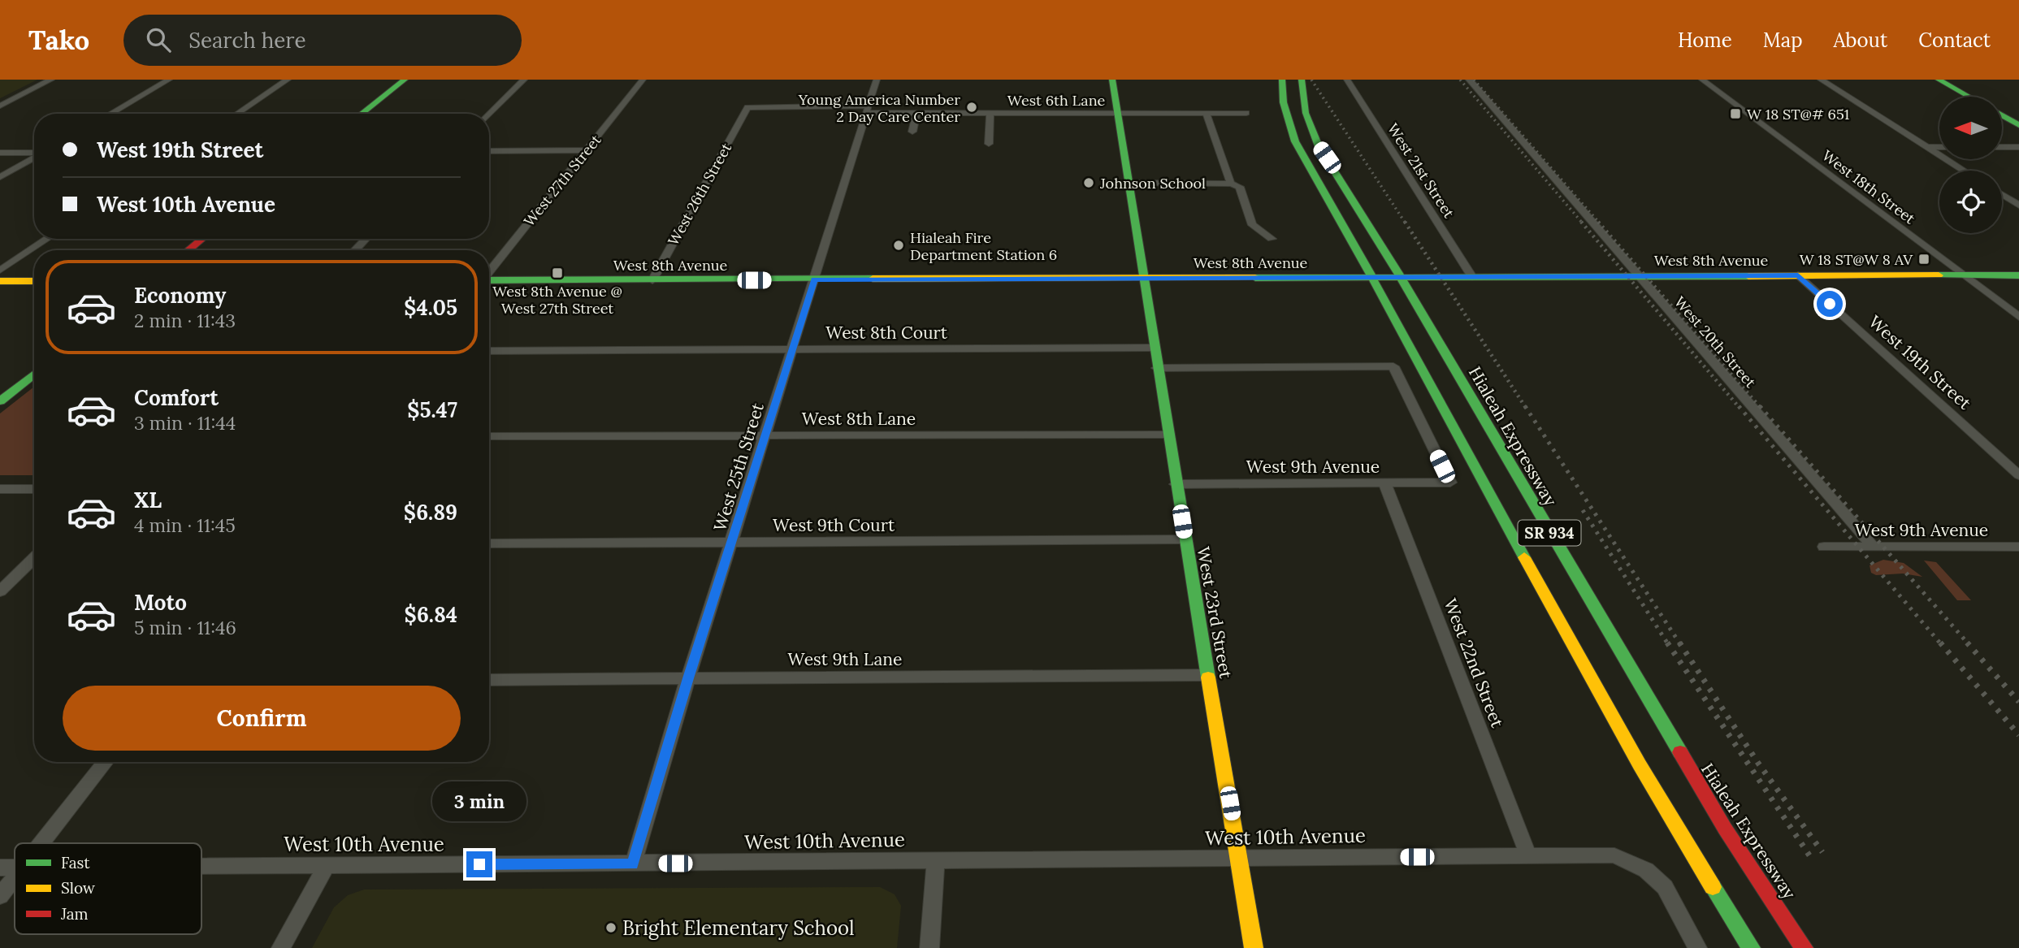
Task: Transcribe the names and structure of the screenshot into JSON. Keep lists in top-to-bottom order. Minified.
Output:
{"streets":{"street":["West 6th Lane","West 21st Street","West 27th Street","West 18th Street","West 26th Street","West 8th Avenue","West 8th Court","West 20th Street","West 19th Street","West 8th Lane","Hialeah Expressway","West 9th Avenue","West 25th Street","West 9th Court","SR 934","West 23rd Street","West 9th Lane","West 22nd Street","West 10th Avenue"]},"crossings":[["West 6th Lane","West 26th Street"],["West 6th Lane","West 25th Street"],["West 6th Lane","West 23rd Street"],["West 21st Street","West 8th Avenue"],["West 18th Street","West 8th Avenue"],["West 26th Street","West 8th Avenue"],["West 8th Avenue","West 20th Street"],["West 8th Avenue","West 19th Street"],["West 8th Avenue","Hialeah Expressway"],["West 8th Avenue","West 25th Street"],["West 8th Avenue","SR 934"],["West 8th Avenue","West 23rd Street"],["West 8th Court","West 25th Street"],["West 8th Court","West 23rd Street"],["West 20th Street","West 9th Avenue"],["West 8th Lane","West 25th Street"],["West 8th Lane","West 23rd Street"],["West 9th Avenue","West 23rd Street"],["West 9th Avenue","West 22nd Street"],["West 25th Street","West 9th Court"],["West 25th Street","West 9th Lane"],["West 25th Street","West 10th Avenue"],["West 9th Court","West 23rd Street"],["West 23rd Street","West 9th Lane"],["West 23rd Street","West 10th Avenue"],["West 22nd Street","West 10th Avenue"]],"places":{"other":["Young America Number 2 Day Care Center","Johnson School","Hialeah Fire Department Station 6","Bright Elementary School"],"transit":["W 18 ST@# 651","W 18 ST@W 8 AV","West 8th Avenue @ West 27th Street"]},"legend":["Fast","Slow","Jam"],"north":"left","page":{"header":"Tako","search":"Search here","nav":["Home","Map","About","Contact"],"banner":["West 19th Street","West 10th Avenue"],"list":[{"name":"Economy","note":"2 min · 11:43","value":"$4.05"},{"name":"Comfort","note":"3 min · 11:44","value":"$5.47"},{"name":"XL","note":"4 min · 11:45","value":"$6.89"},{"name":"Moto","note":"5 min · 11:46","value":"$6.84"}],"buttons":"Confirm","bubble":"3 min"}}
